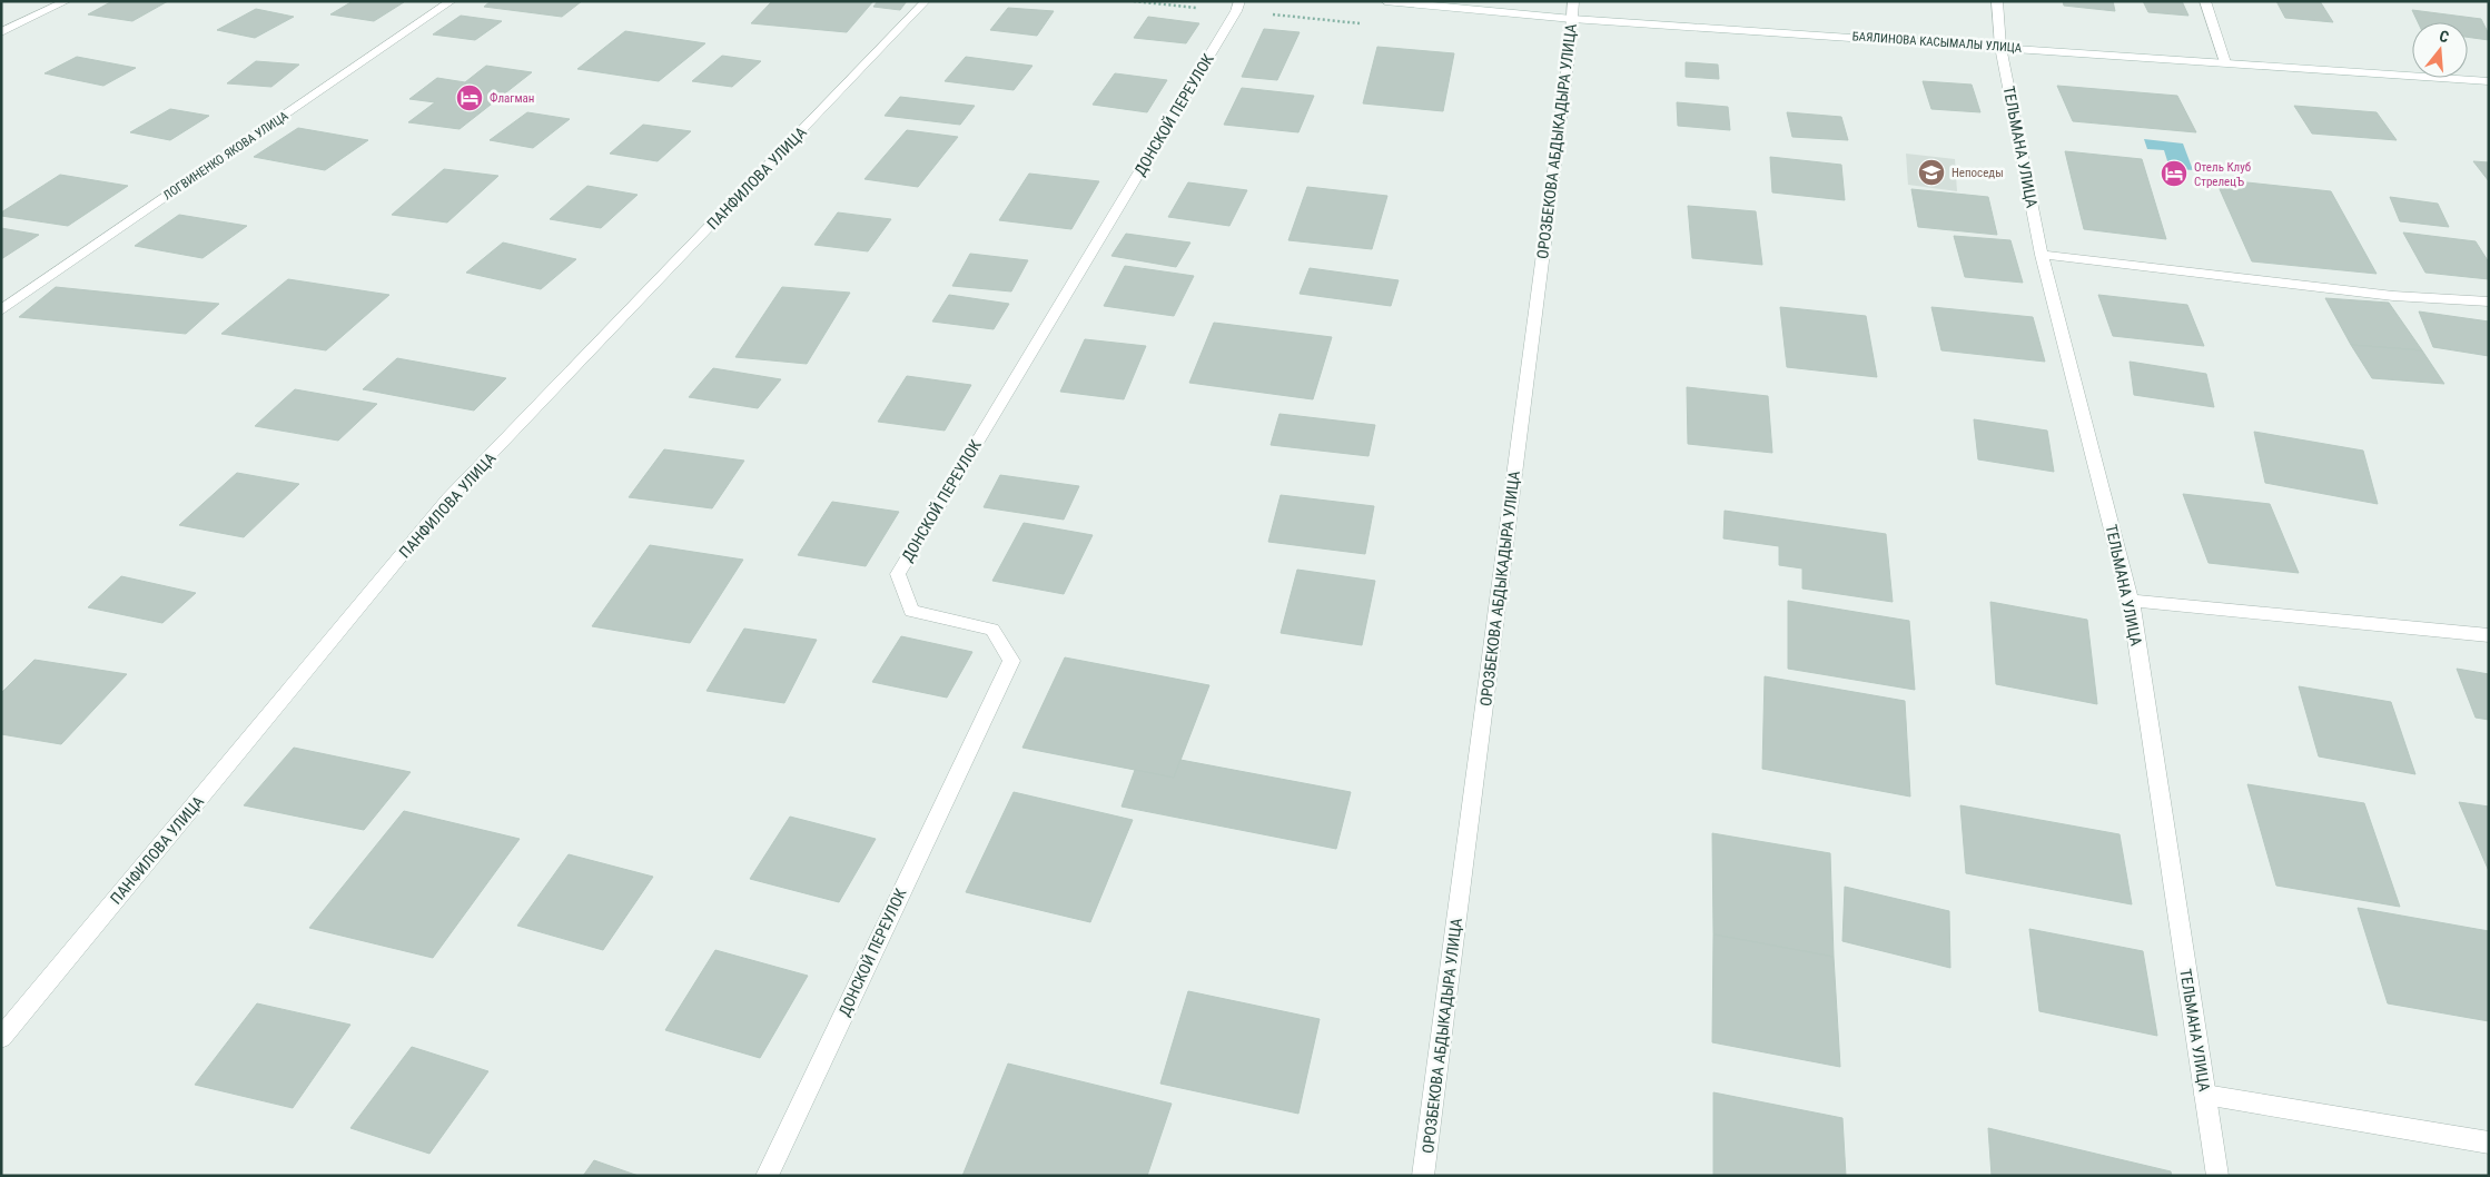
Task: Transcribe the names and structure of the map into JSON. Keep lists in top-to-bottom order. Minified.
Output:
{"streets":{"street":["БАЯЛИНОВА КАСЫМАЛЫ УЛИЦА","ДОНСКОЙ ПЕРЕУЛОК","ОРОЗБЕКОВА АБДЫКАДЫРА УЛИЦА","ТЕЛЬМАНА УЛИЦА","ЛОГВИНЕНКО ЯКОВА УЛИЦА","ПАНФИЛОВА УЛИЦА"]},"crossings":[["БАЯЛИНОВА КАСЫМАЛЫ УЛИЦА","ОРОЗБЕКОВА АБДЫКАДЫРА УЛИЦА"],["БАЯЛИНОВА КАСЫМАЛЫ УЛИЦА","ТЕЛЬМАНА УЛИЦА"]],"places":{"hotel":["Флагман","Отель Клуб СтрелецЪ"],"school or university":["Непоседы"]},"north":"top"}
